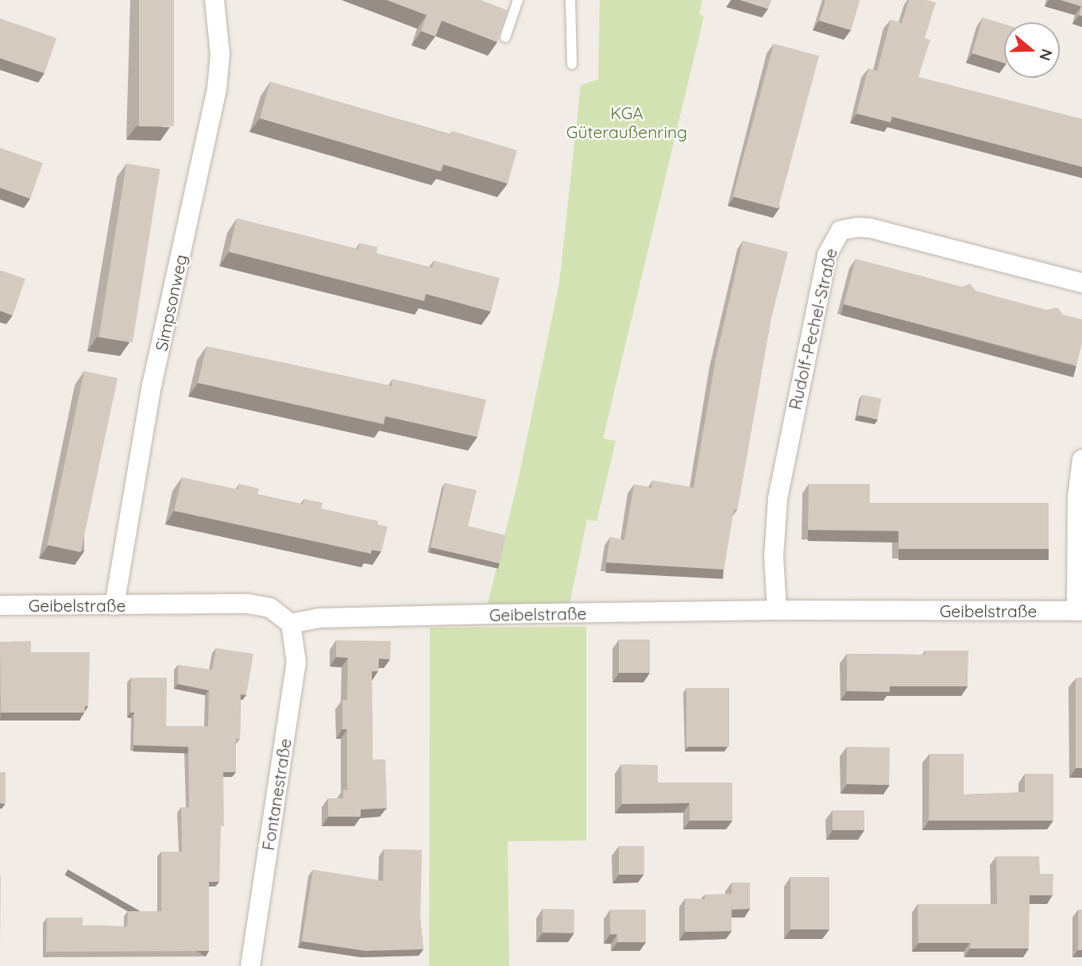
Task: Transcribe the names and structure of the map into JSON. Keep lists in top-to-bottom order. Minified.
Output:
{"streets":{"street":["Simpsonweg","Rudolf-Pechel-Straße","Geibelstraße","Fontanestraße"]},"crossings":[["Simpsonweg","Geibelstraße"],["Rudolf-Pechel-Straße","Geibelstraße"],["Geibelstraße","Fontanestraße"]],"parks":["KGA Güteraußenring"],"north":"right"}
